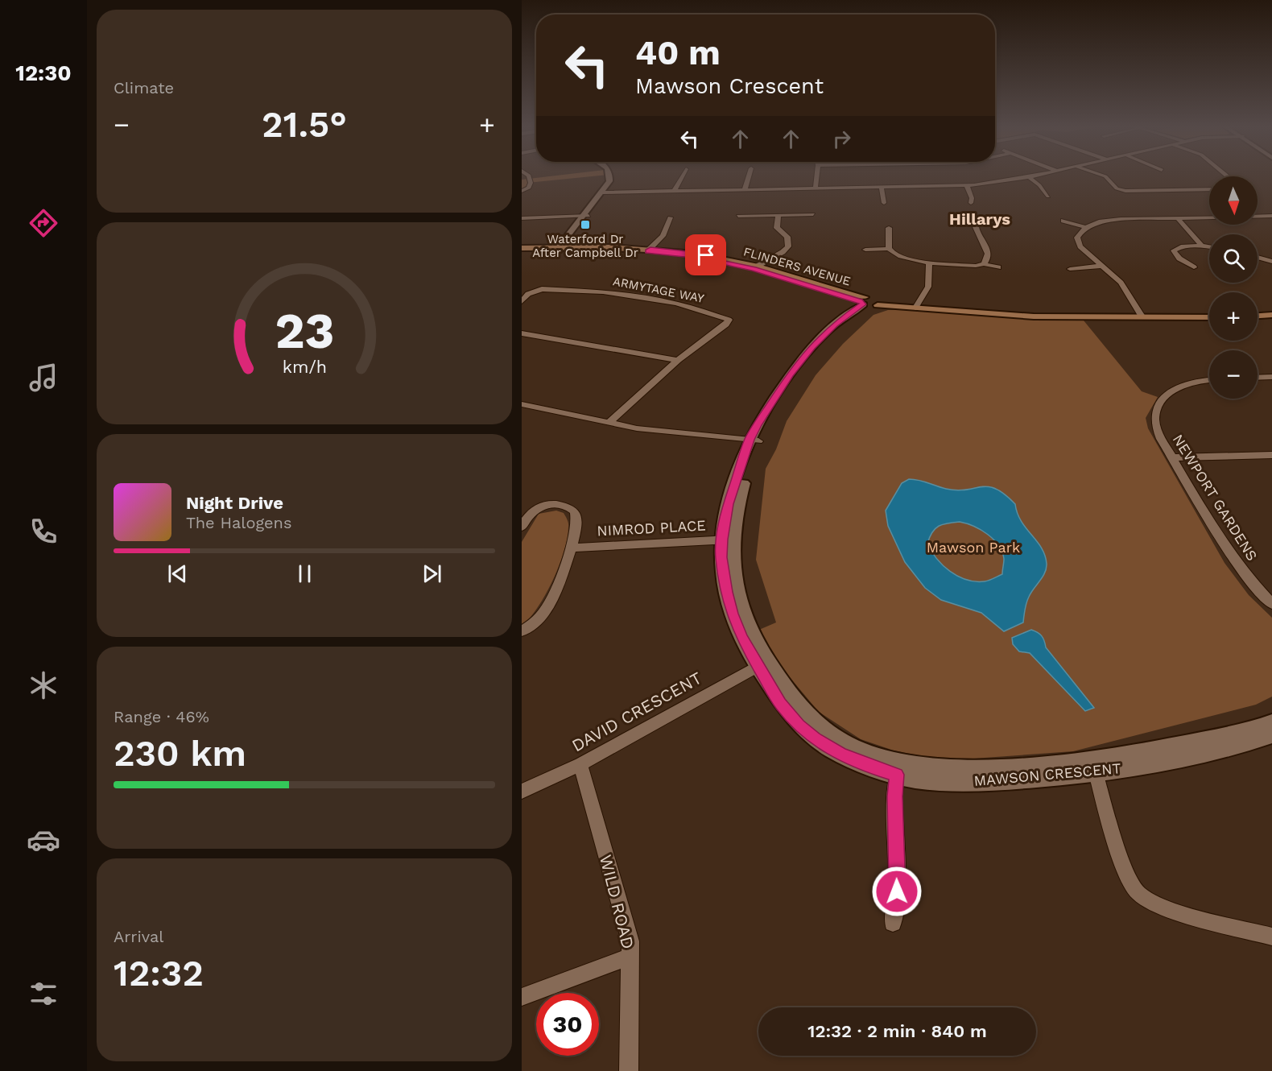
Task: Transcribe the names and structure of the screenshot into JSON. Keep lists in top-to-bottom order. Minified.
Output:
{"streets":{"main road":["FLINDERS AVENUE"],"street":["ARMYTAGE WAY","NEWPORT GARDENS","NIMROD PLACE","DAVID CRESCENT","MAWSON CRESCENT","WILD ROAD"]},"crossings":[["FLINDERS AVENUE","MAWSON CRESCENT"],["NIMROD PLACE","MAWSON CRESCENT"],["DAVID CRESCENT","MAWSON CRESCENT"],["DAVID CRESCENT","WILD ROAD"]],"districts":["Hillarys"],"parks":["Mawson Park"],"places":{"transit":["Waterford Dr After Campbell Dr"]},"north":"bottom","page":{"tabs":"12:30","tile":["Climate",["Range · 46%","230 km"],["Arrival","12:32"]],"turn":["40 m","Mawson Crescent"],"heat":["−","21.5°","+"],"map_buttons":["+","−"],"song":["Night Drive","The Halogens"],"limit":"30","trip":"12:32 · 2 min · 840 m","gauge":["23","km/h"]}}
